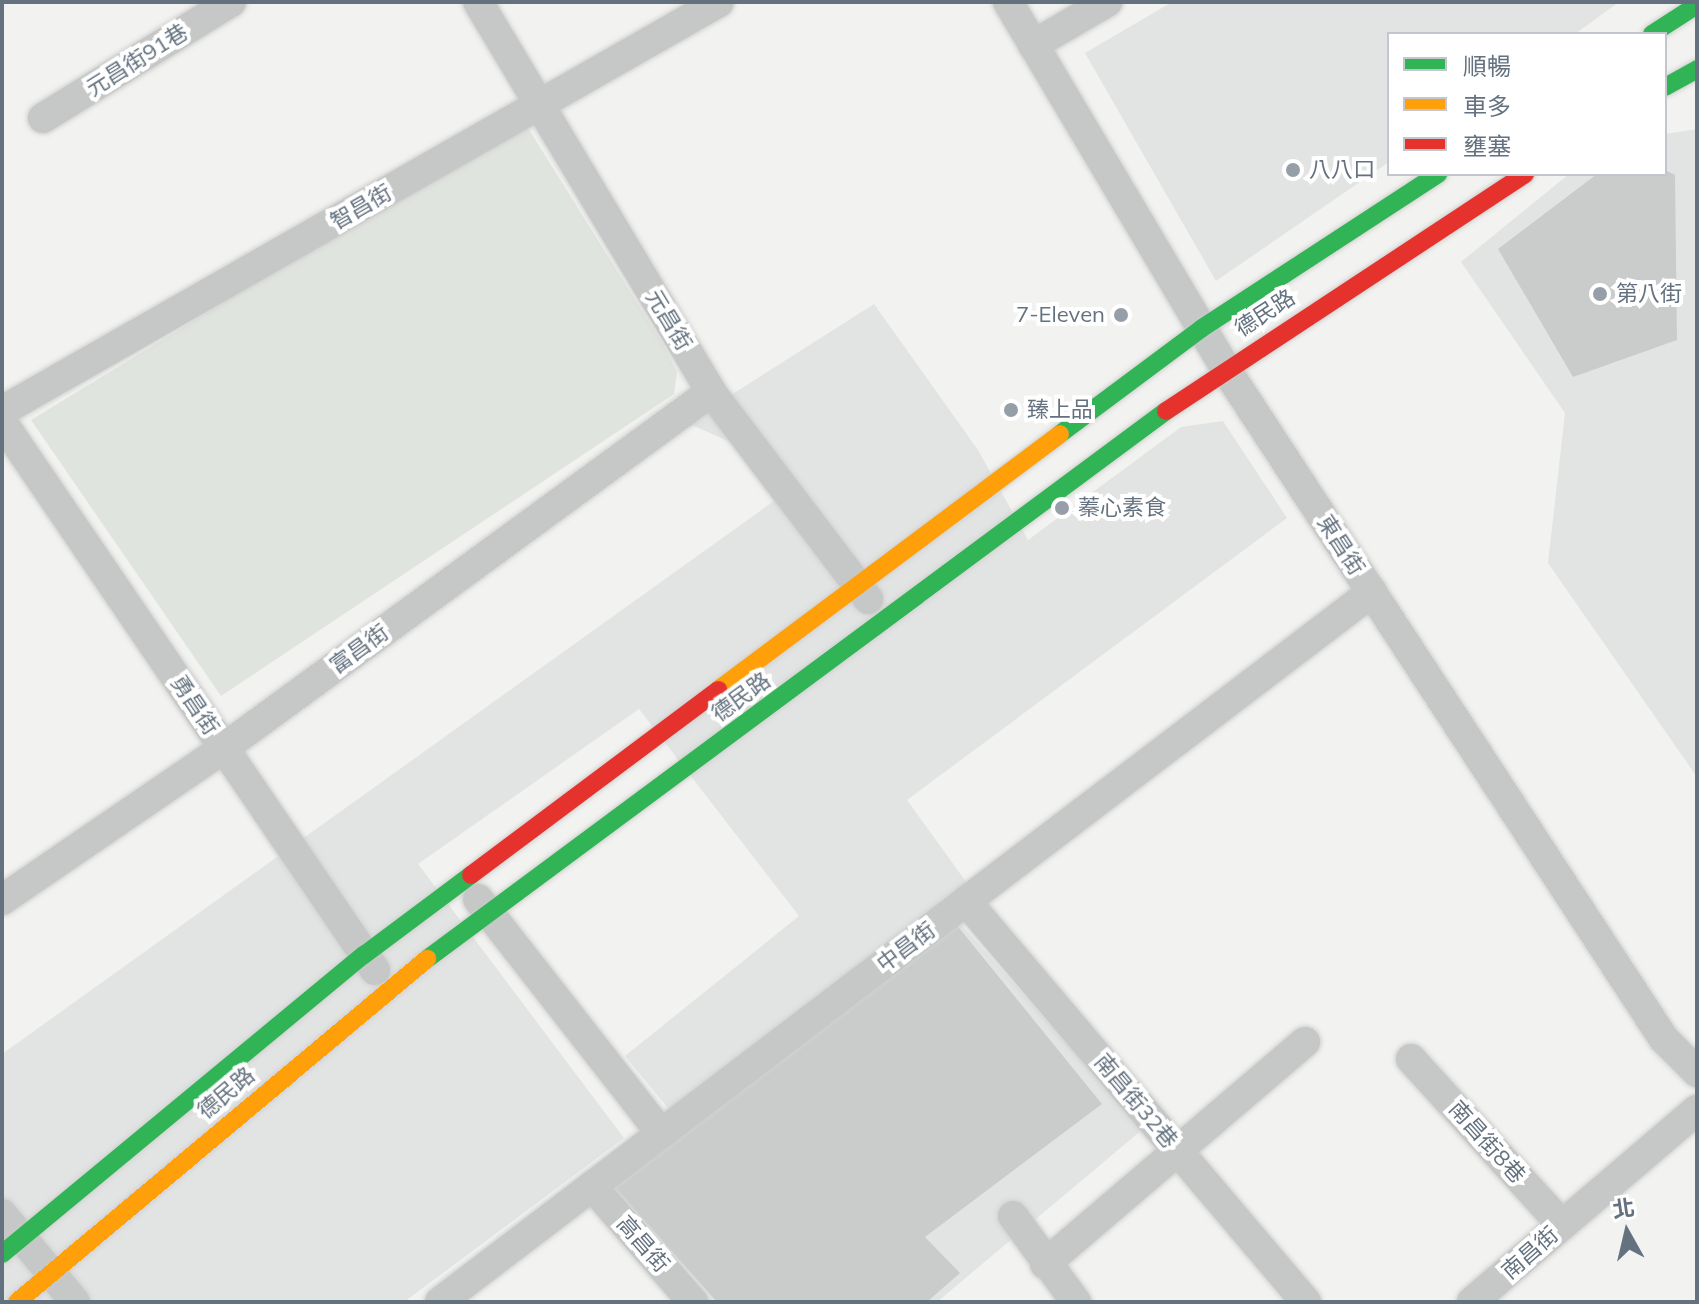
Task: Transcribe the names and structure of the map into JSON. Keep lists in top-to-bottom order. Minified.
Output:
{"streets":{"street":["元昌街91巷","智昌街","德民路","元昌街","東昌街","富昌街","勇昌街","中昌街","南昌街32巷","南昌街8巷","高昌街","南昌街"]},"crossings":[["智昌街","元昌街"],["德民路","元昌街"],["德民路","東昌街"],["德民路","勇昌街"],["元昌街","富昌街"],["東昌街","中昌街"],["富昌街","勇昌街"],["中昌街","南昌街32巷"],["中昌街","高昌街"],["南昌街8巷","南昌街"]],"places":["八八口","第八街","7-Eleven","臻上品","蓁心素食"],"legend":["順暢","車多","壅塞"],"north":"top"}
